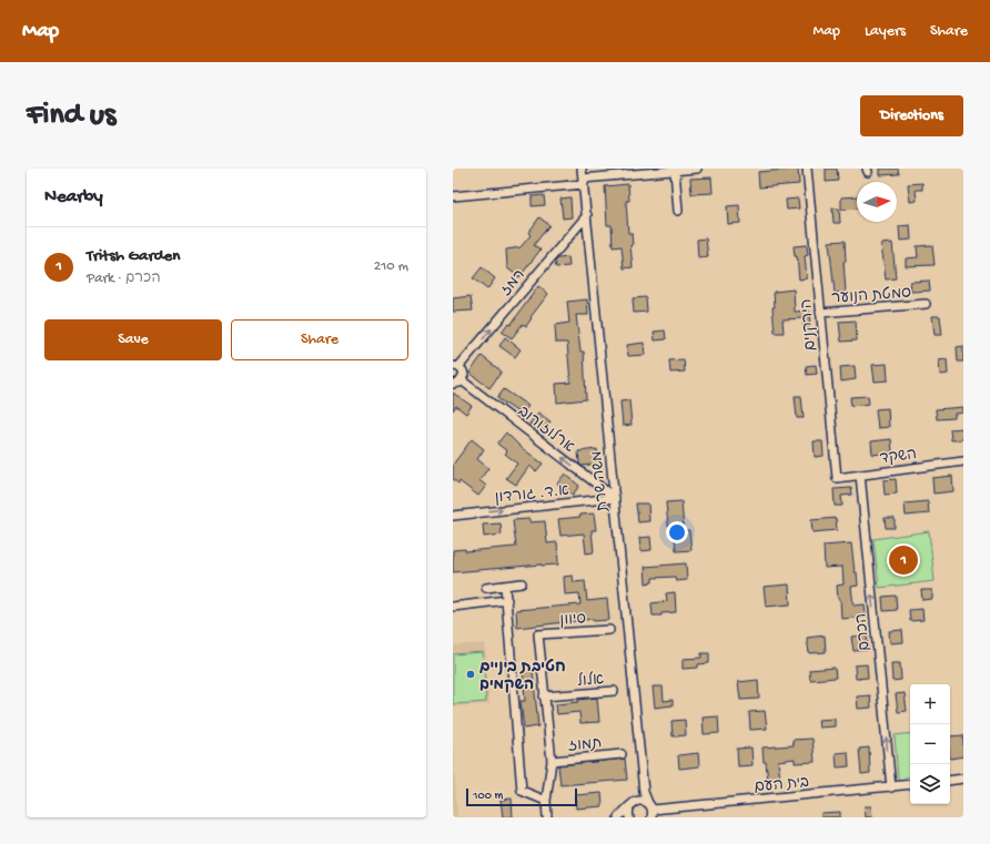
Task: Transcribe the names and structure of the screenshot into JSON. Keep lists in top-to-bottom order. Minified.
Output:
{"streets":{"street":["רמז","סמטת הנוער","הירקנים","ארלוזורוב","השקד","משה שרת","א.ד. גורדון","סיוון","הכרם","אלול","תמוז","בית העם"]},"crossings":[["רמז","משה שרת"],["סמטת הנוער","הירקנים"],["הירקנים","השקד"],["ארלוזורוב","משה שרת"],["ארלוזורוב","א.ד. גורדון"],["השקד","הכרם"],["משה שרת","א.ד. גורדון"],["משה שרת","בית העם"],["סיוון","אלול"],["הכרם","בית העם"]],"one_way":["רמז","ארלוזורוב","א.ד. גורדון","הכרם"],"places":["חטיבת ביניים השקמים"],"scale_bar":"100 m","north":"right","page":{"header":"Map","nav":["Map","Layers","Share"],"buttons":["Directions",["Save","Share"]],"title":"Find us","heading":"Nearby","list":[{"mark":"1","name":"Tritsh Garden","note":"Park · הכרם","value":"210 m"}],"pins":"1","map_buttons":["+","−"],"scale":"100 m"}}
